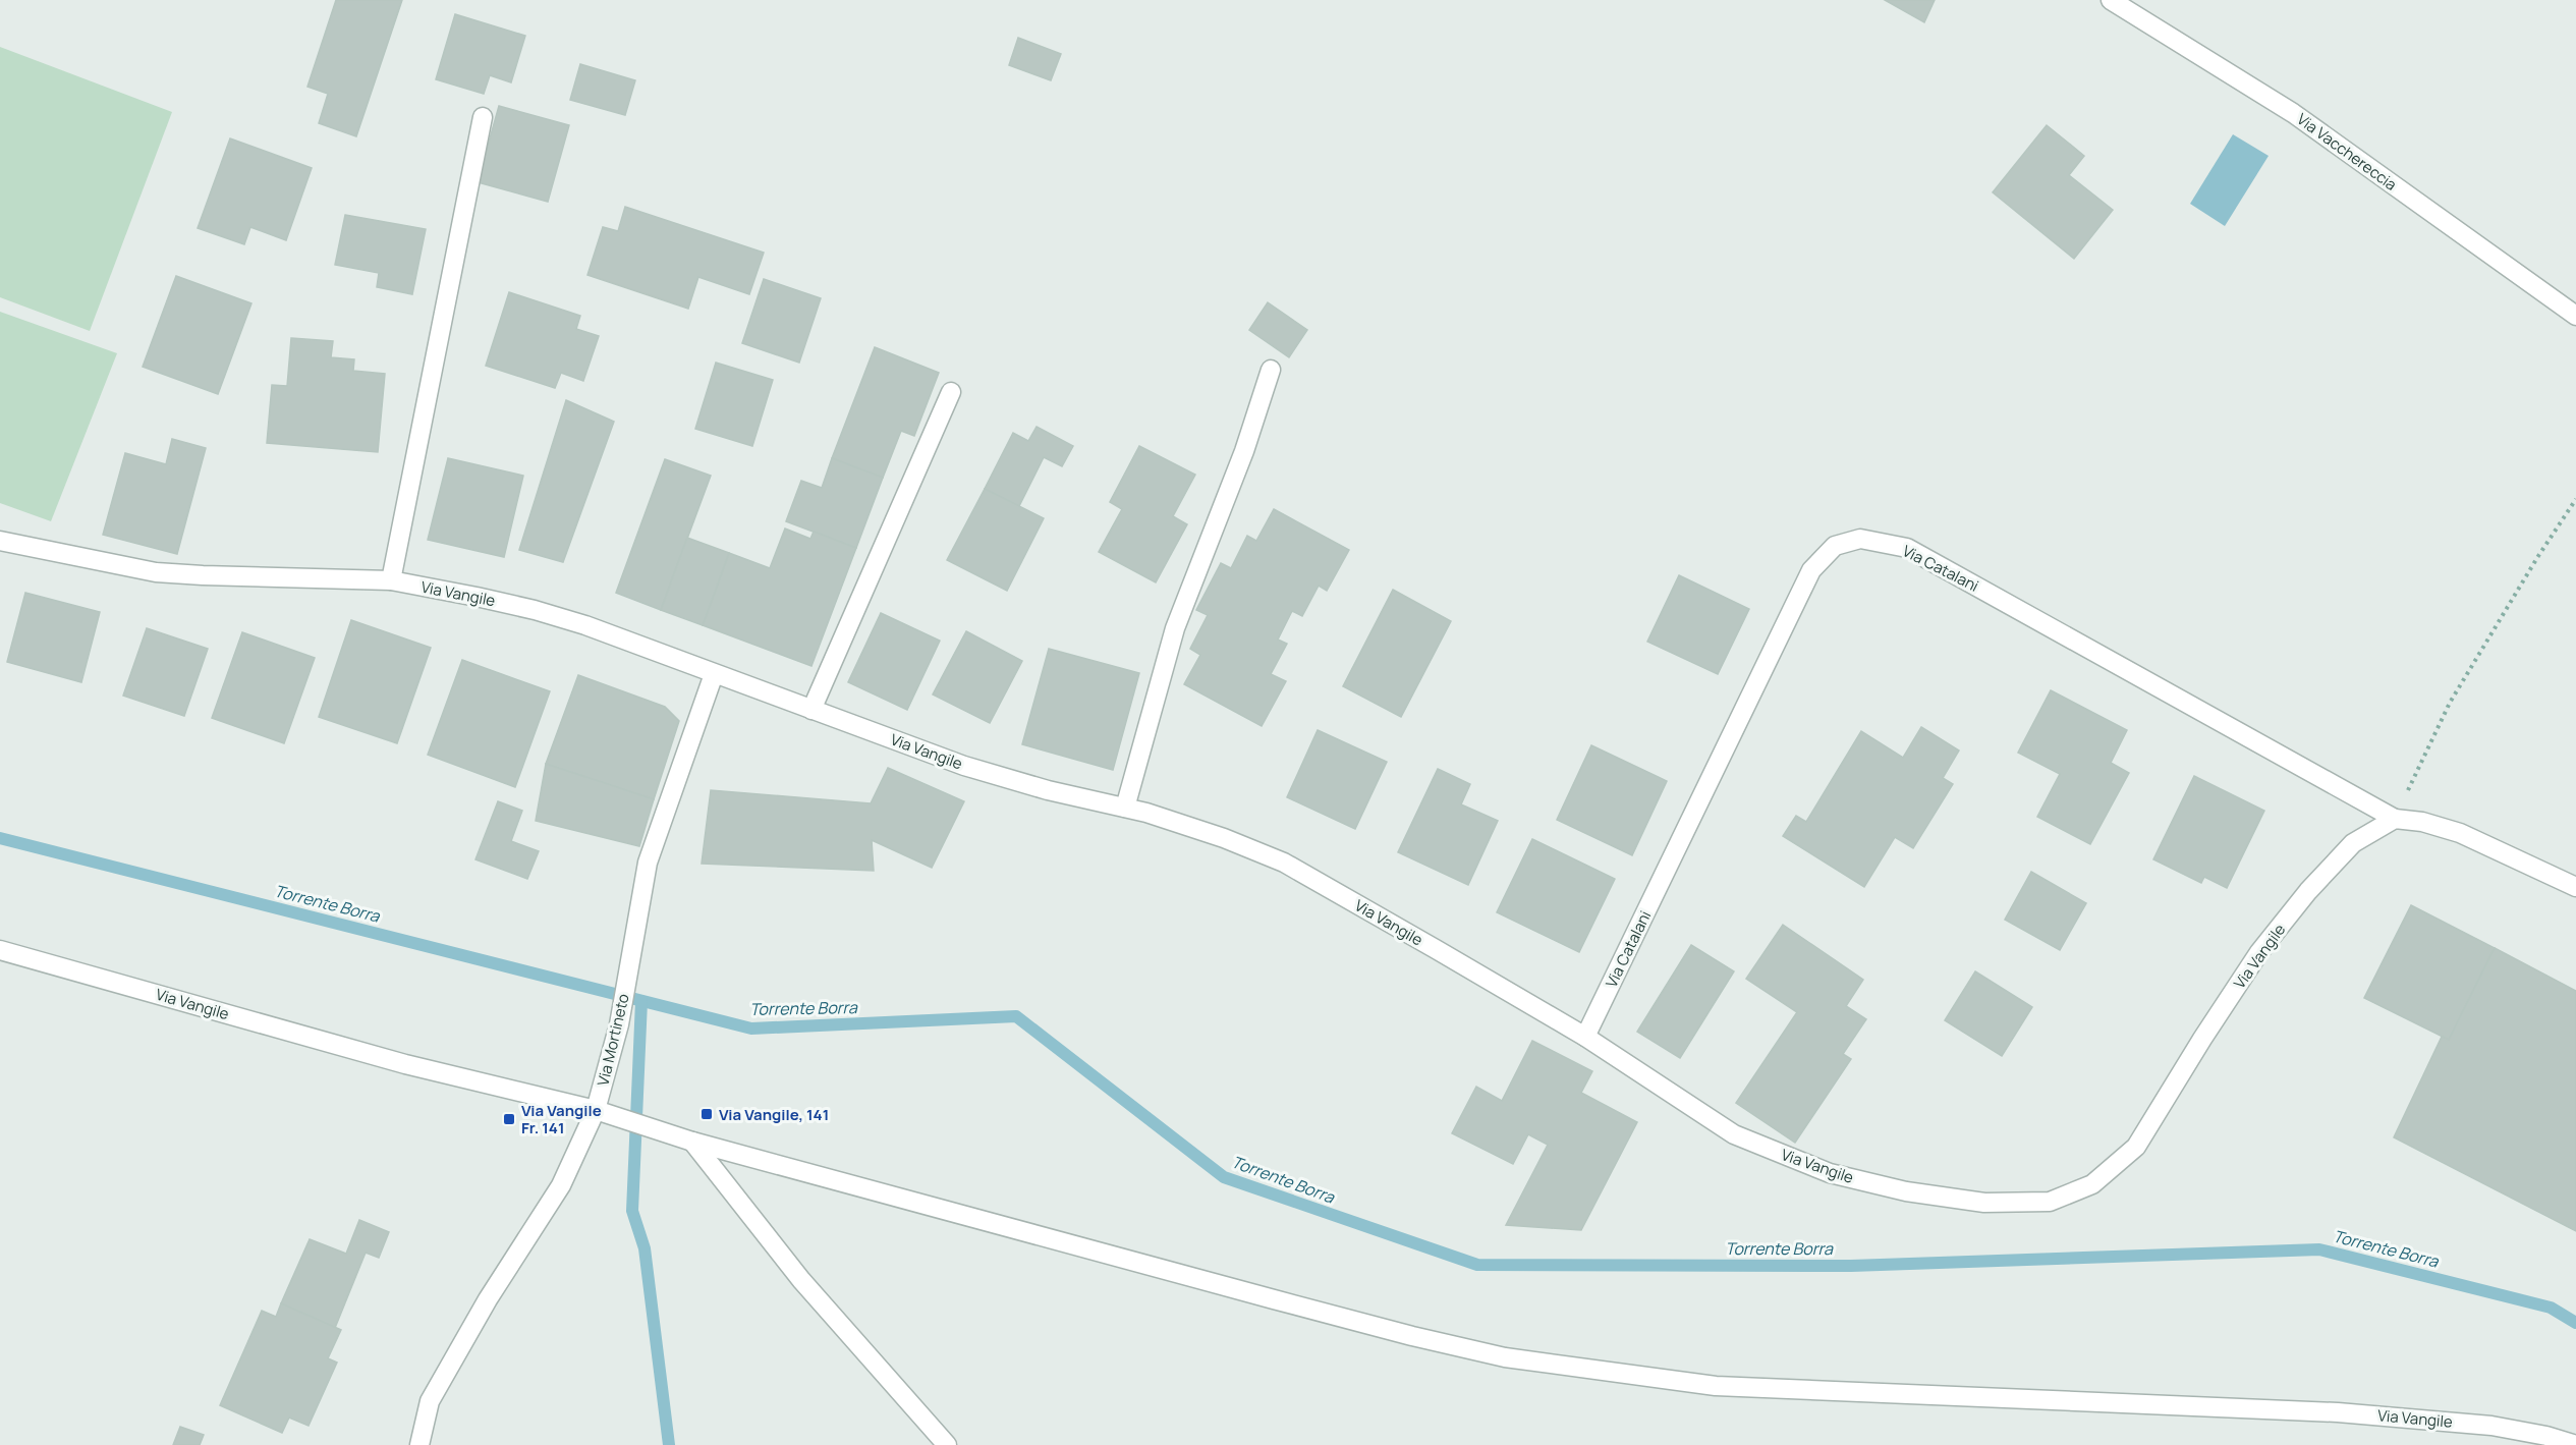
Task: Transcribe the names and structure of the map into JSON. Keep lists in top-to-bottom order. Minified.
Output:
{"streets":{"street":["Via Vacchereccia","Via Catalani","Via Vangile","Via Mortineto"]},"crossings":[["Via Catalani","Via Vangile"],["Via Vangile","Via Mortineto"]],"water":["Torrente Borra"],"places":{"transit":["Via Vangile, 141","Via Vangile Fr. 141"]}}
